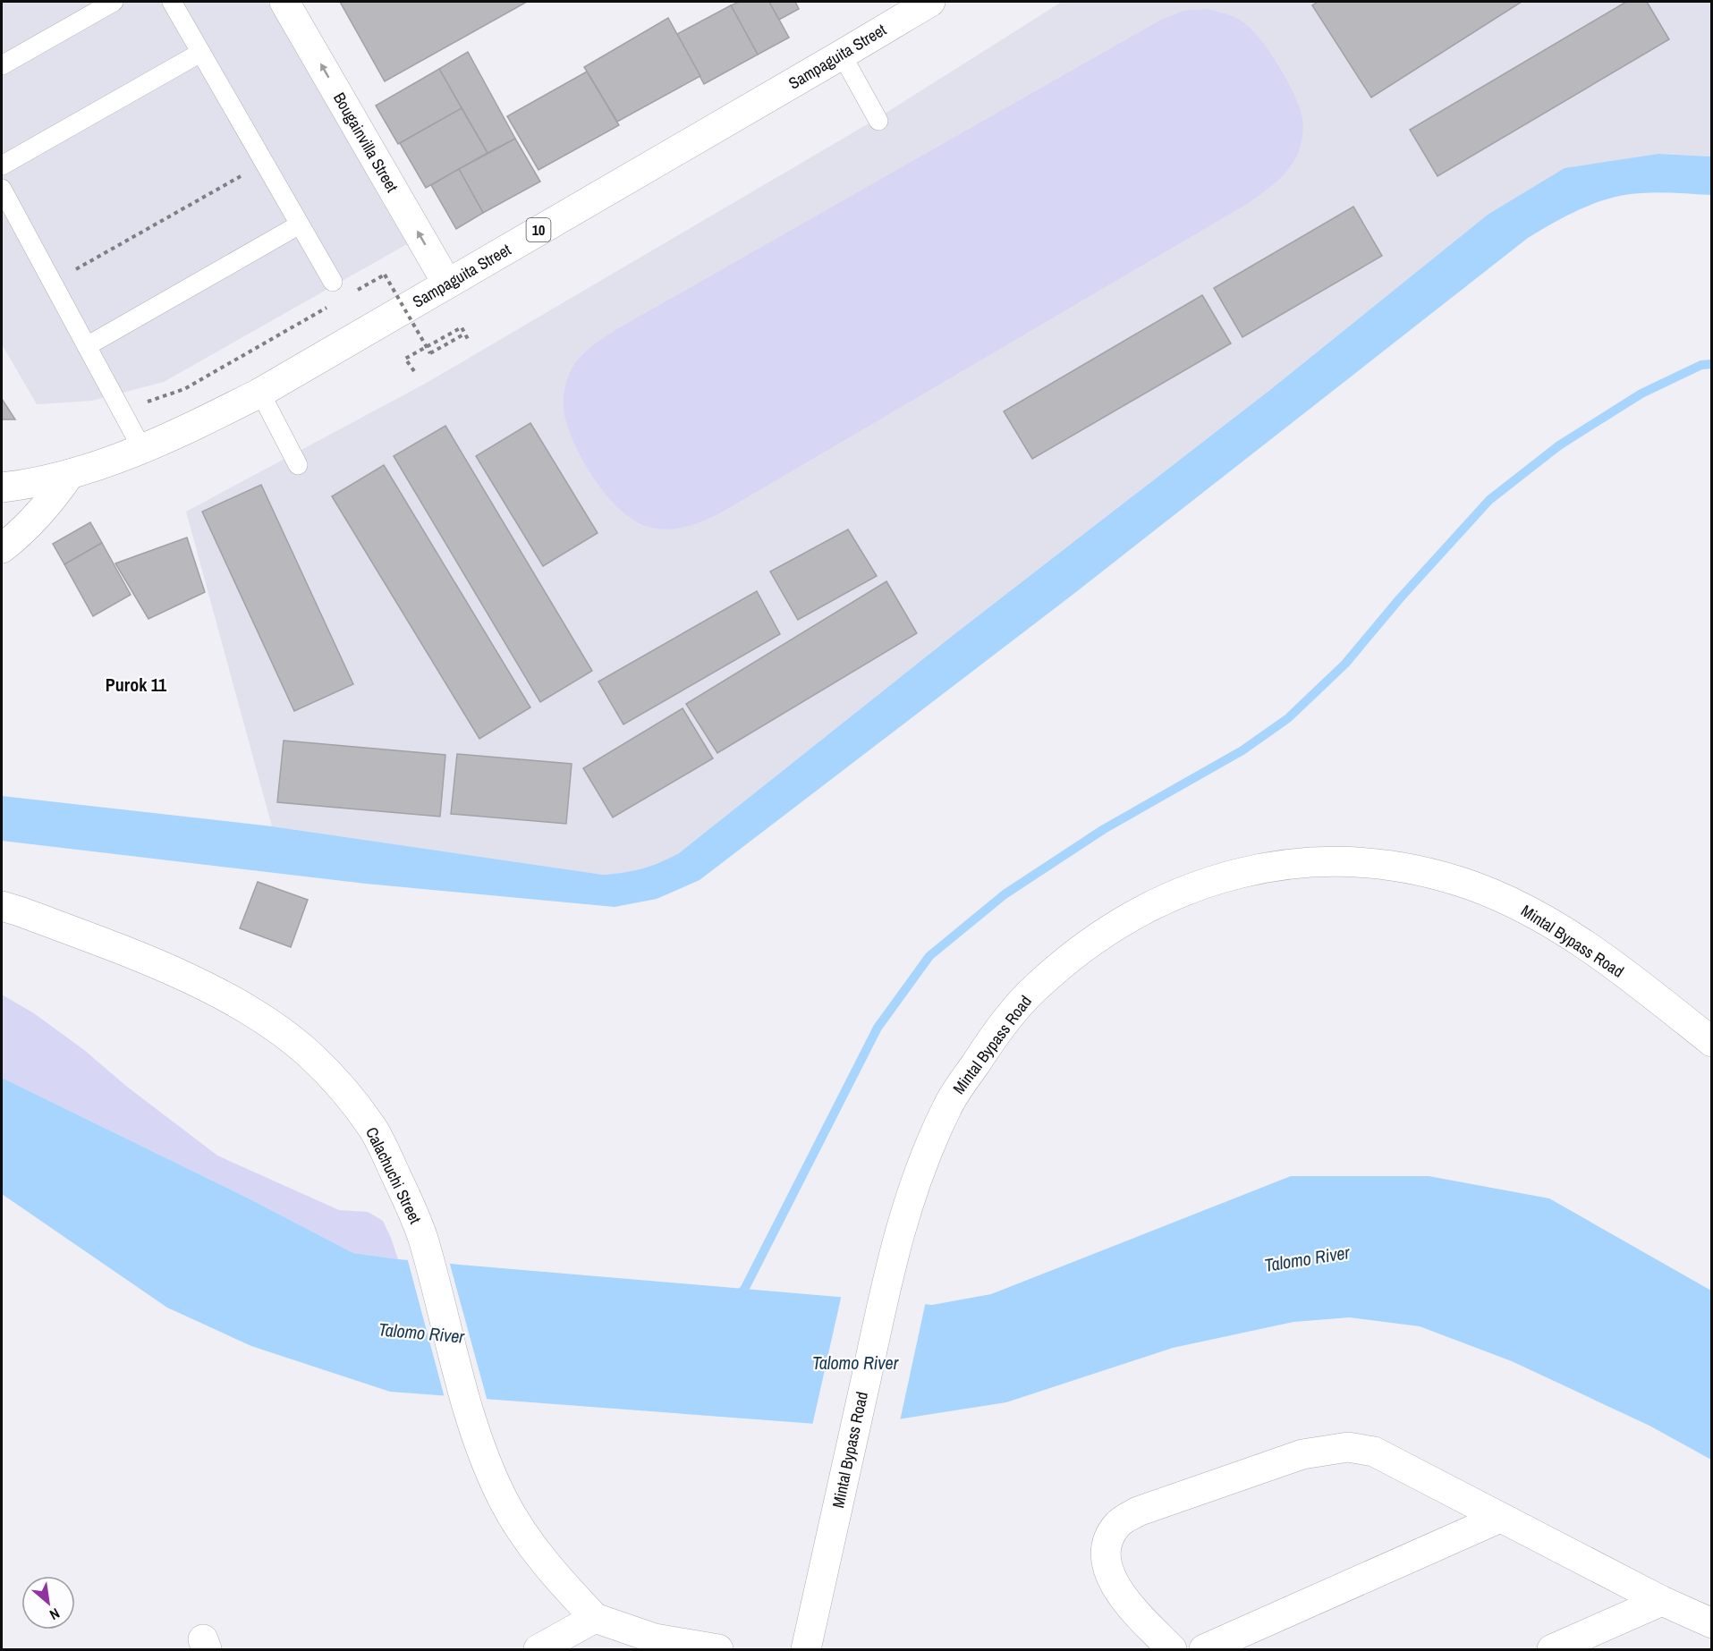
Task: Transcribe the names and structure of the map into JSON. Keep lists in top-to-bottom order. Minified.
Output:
{"streets":{"main road":["Sampaguita Street","Bougainvilla Street","10","Mintal Bypass Road","Calachuchi Street"]},"crossings":[["Sampaguita Street","Bougainvilla Street"]],"one_way":["Bougainvilla Street"],"districts":["Purok 11"],"water":["Talomo River"],"north":"bottom right"}
